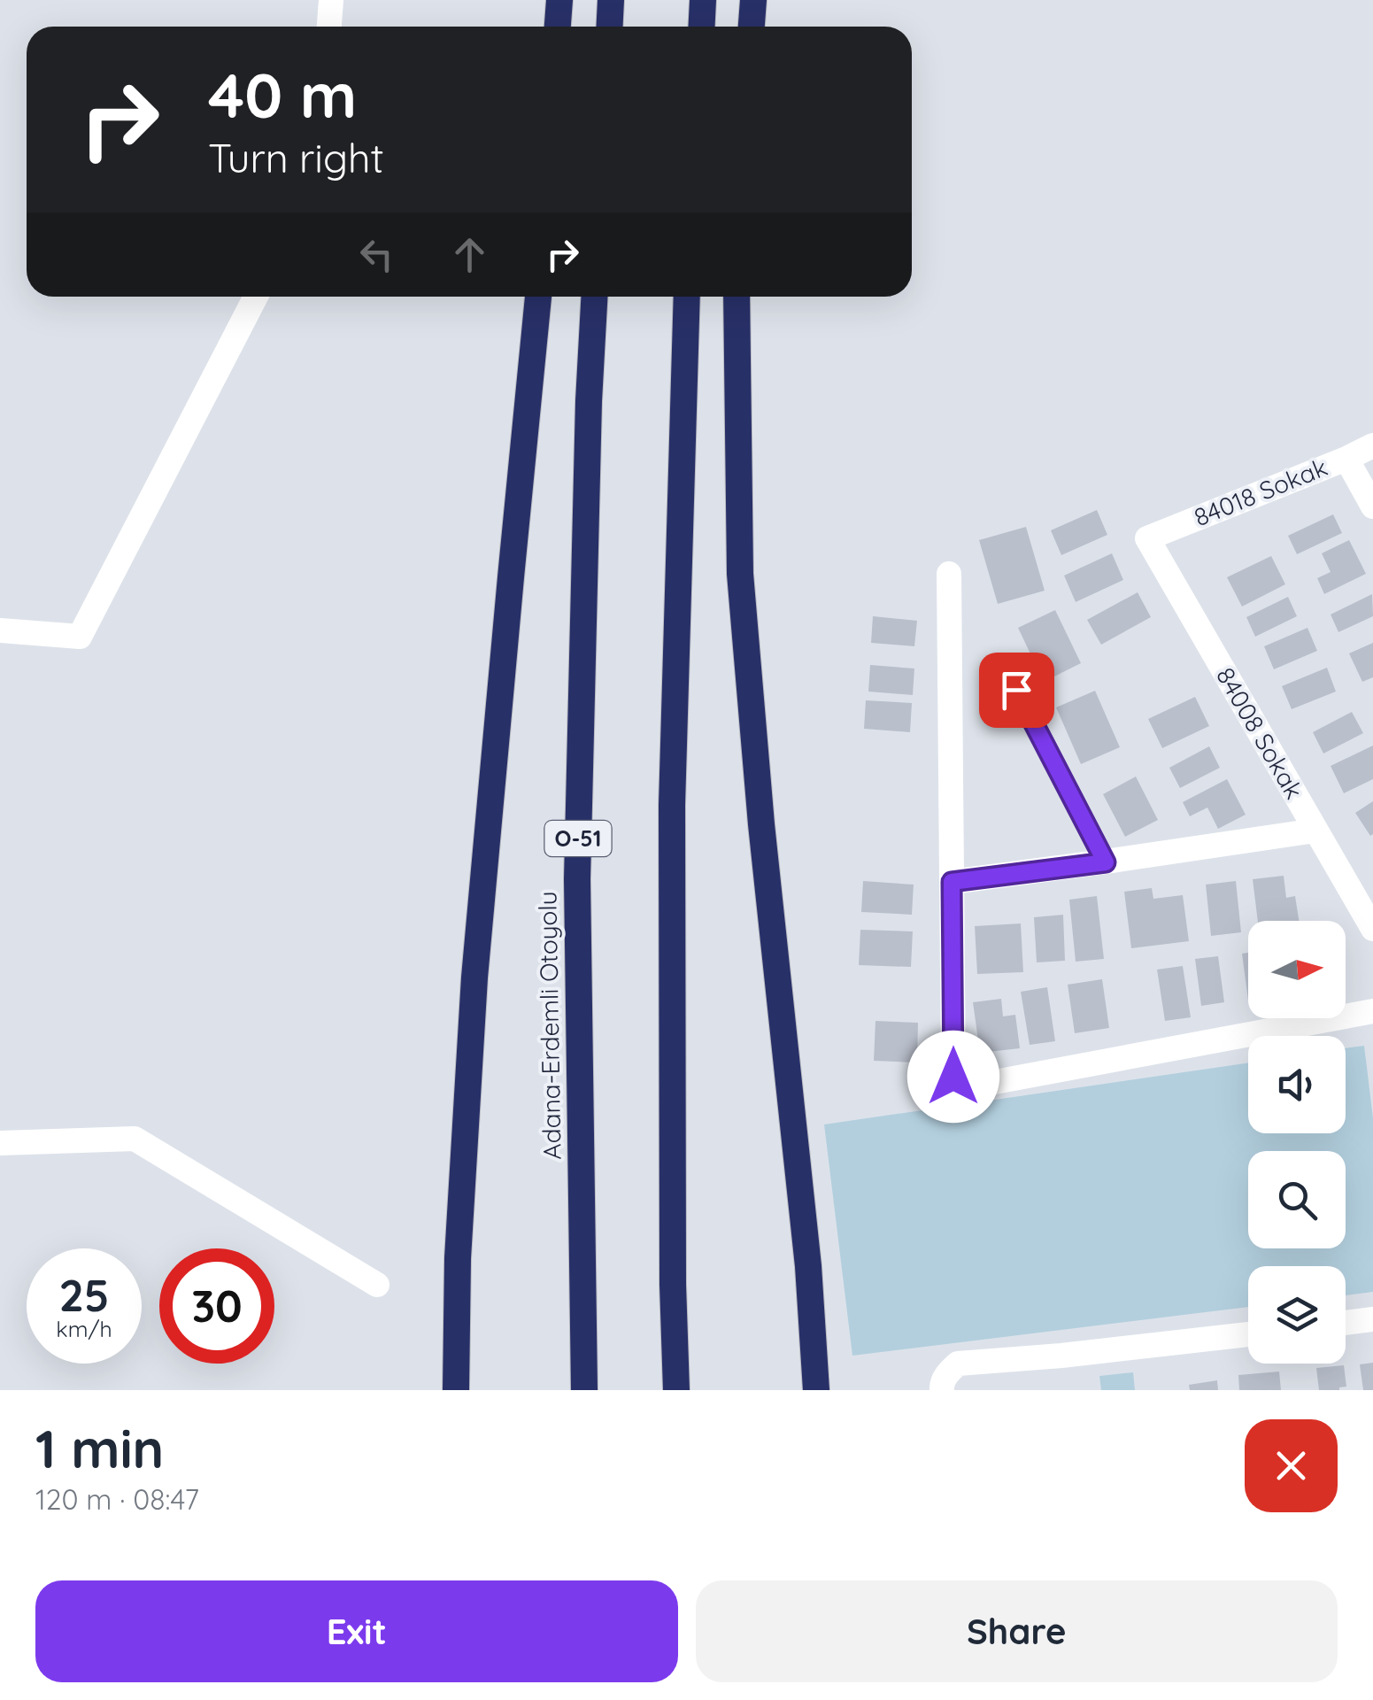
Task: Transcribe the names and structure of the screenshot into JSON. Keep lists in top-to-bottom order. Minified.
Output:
{"streets":{"highway":["O-51","Adana-Erdemli Otoyolu"],"street":["84018 Sokak","84008 Sokak"]},"crossings":[["84018 Sokak","84008 Sokak"]],"north":"right","page":{"turn":["40 m","Turn right"],"speed":"25 km/h","limit":"30","heading":["1 min","120 m · 08:47"],"buttons":["Exit","Share"]}}
